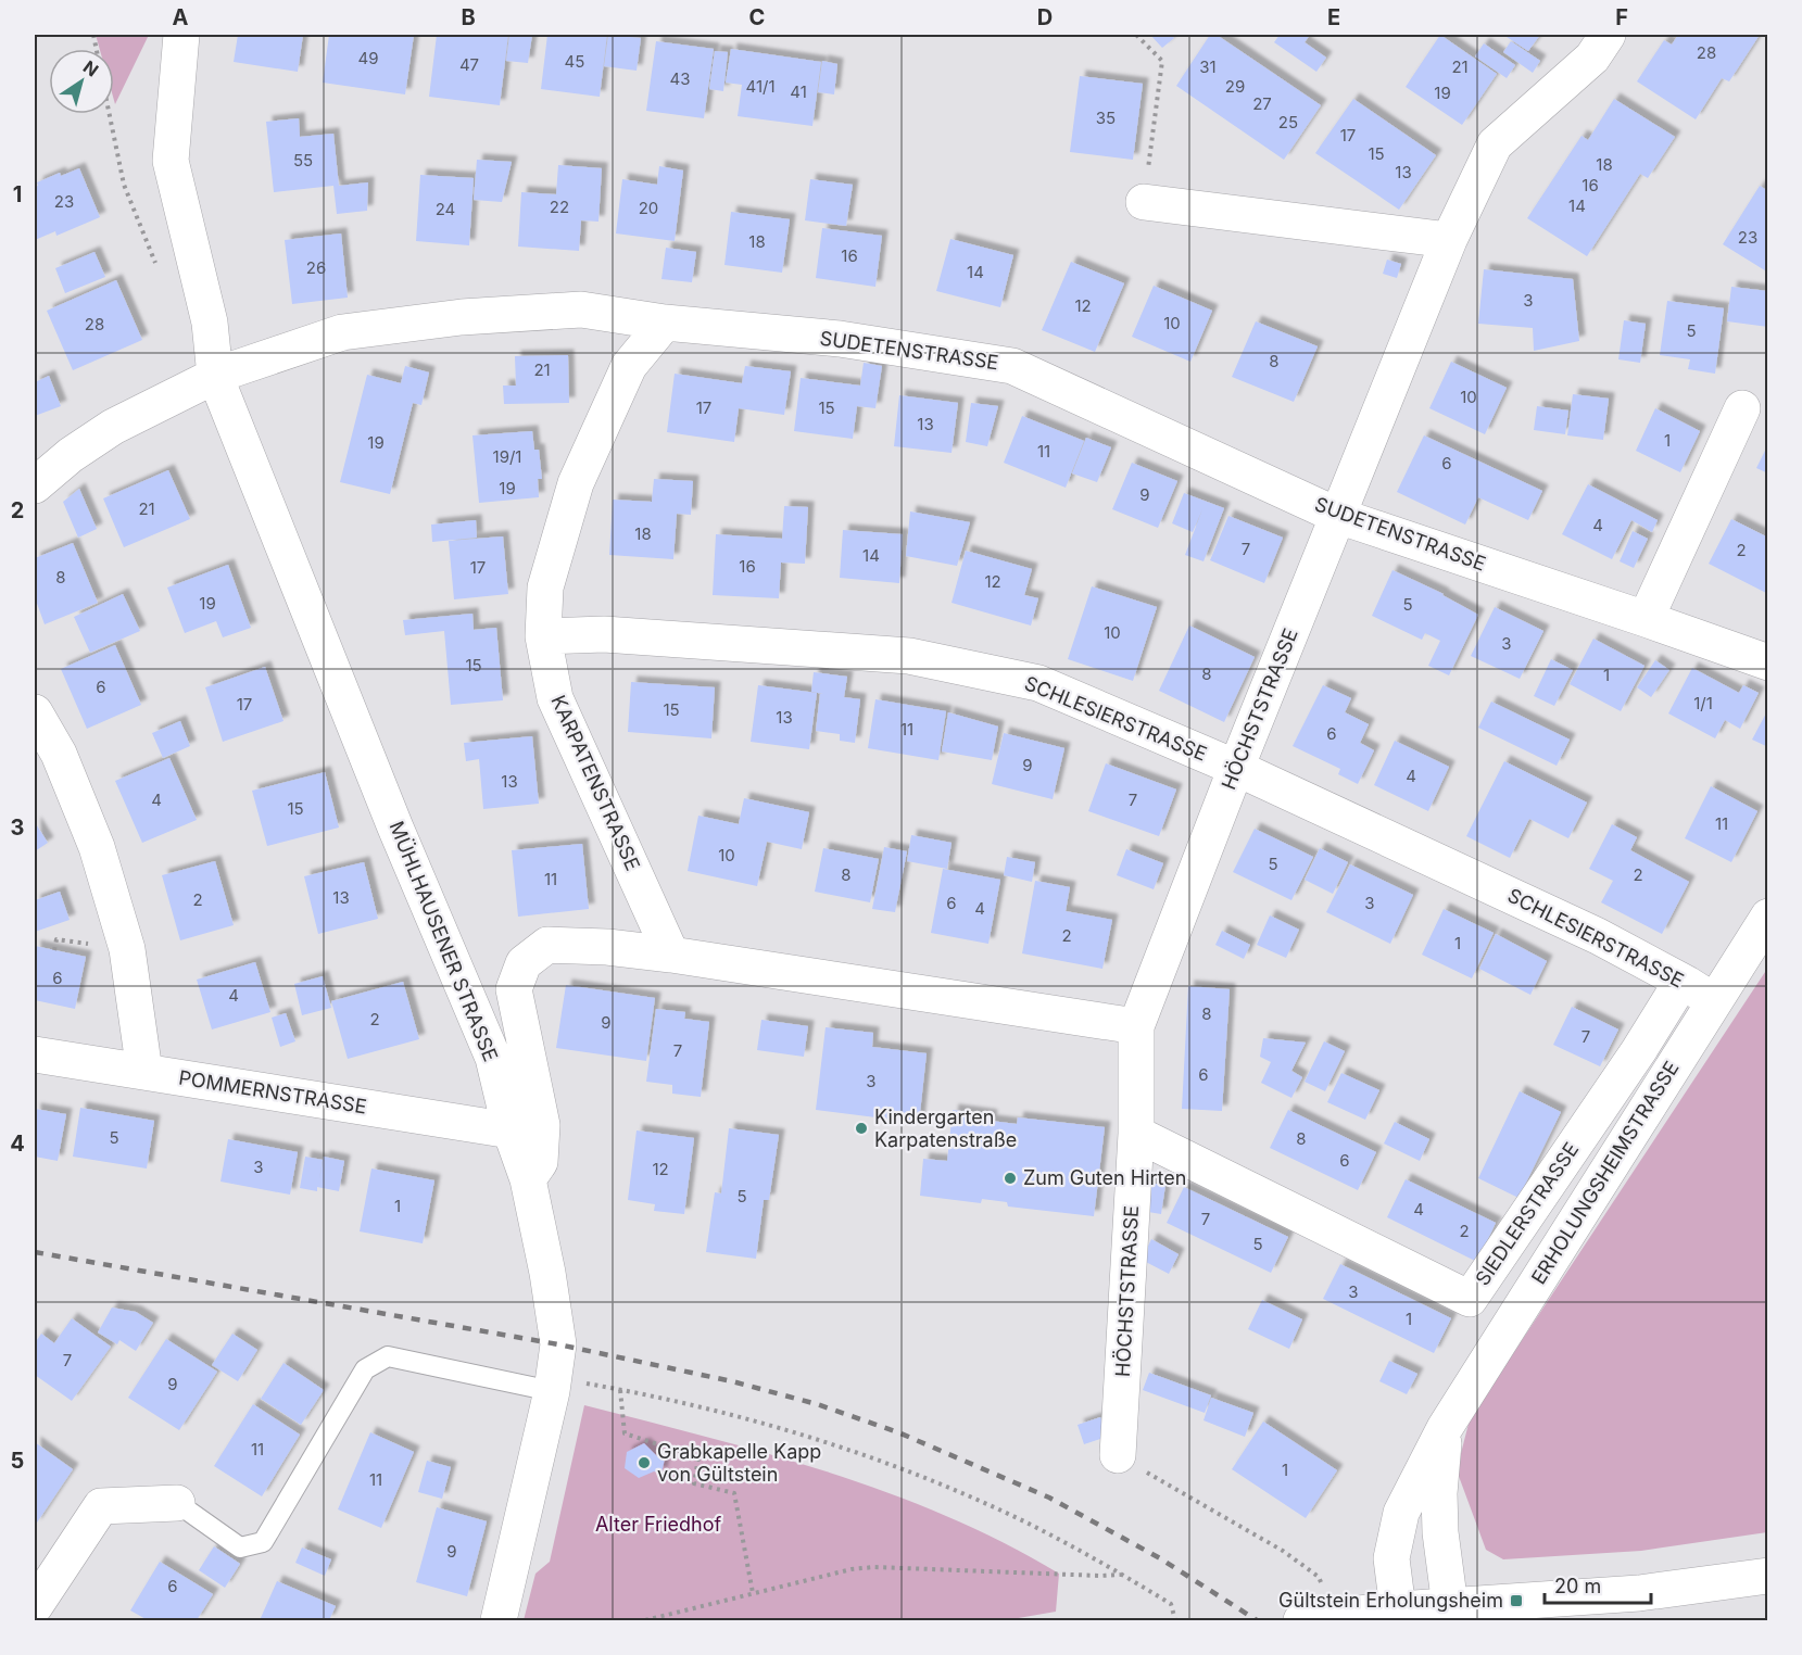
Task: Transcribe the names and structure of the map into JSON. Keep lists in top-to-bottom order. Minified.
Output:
{"streets":{"street":["SUDETENSTRASSE","HÖCHSTSTRASSE","SCHLESIERSTRASSE","KARPATENSTRASSE","MÜHLHAUSENER STRASSE","POMMERNSTRASSE","ERHOLUNGSHEIMSTRASSE","SIEDLERSTRASSE"]},"crossings":[["SUDETENSTRASSE","HÖCHSTSTRASSE"],["SUDETENSTRASSE","KARPATENSTRASSE"],["SUDETENSTRASSE","MÜHLHAUSENER STRASSE"],["HÖCHSTSTRASSE","SCHLESIERSTRASSE"],["HÖCHSTSTRASSE","SIEDLERSTRASSE"],["SCHLESIERSTRASSE","KARPATENSTRASSE"],["SCHLESIERSTRASSE","ERHOLUNGSHEIMSTRASSE"],["SCHLESIERSTRASSE","SIEDLERSTRASSE"],["MÜHLHAUSENER STRASSE","POMMERNSTRASSE"]],"parks":["Alter Friedhof"],"places":{"other":["Kindergarten Karpatenstraße","Zum Guten Hirten","Grabkapelle Kapp von Gültstein"],"transit":["Gültstein Erholungsheim"]},"house_numbers":["28","49","45","47","31","21","43","41/1","29","41","19","27","35","25","17","15","55","18","13","16","23","14","22","20","24","23","18","16","26","14","3","12","10","28","5","8","21","10","17","15","13","1","19","11","19/1","6","19","9","21","4","18","7","2","14","16","17","8","12","19","5","10","3","15","8","1","6","1/1","17","15","13","11","6","9","4","13","4","7","15","11","10","5","8","2","11","13","2","6","3","4","2","1","6","4","8","2","9","7","7","6","3","5","8","6","3","12","5","1","4","7","2","5","3","1","7","9","11","1","11","9","6"],"scale_bar":"20 m","north":"top right","grid":{"columns":["A","B","C","D","E","F"],"rows":["1","2","3","4","5"]}}
